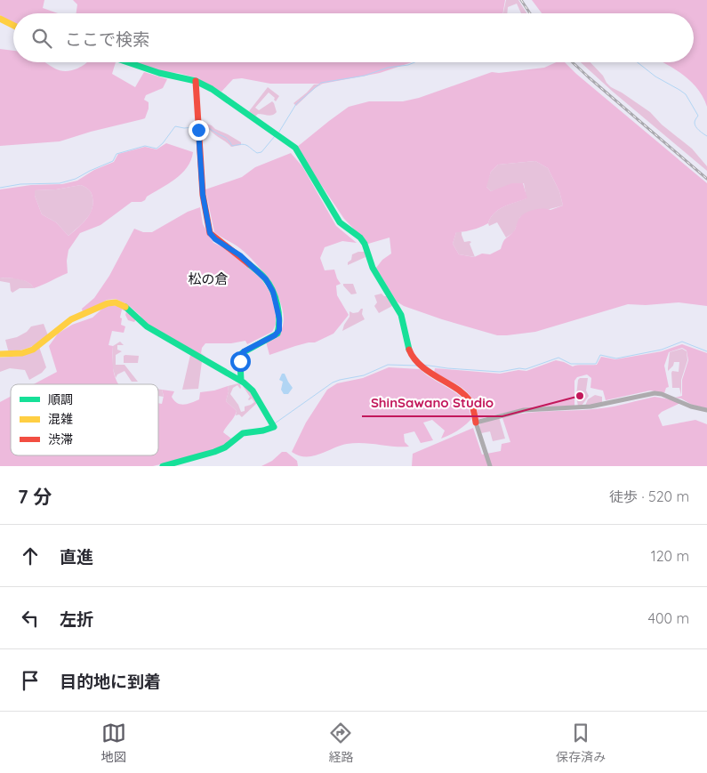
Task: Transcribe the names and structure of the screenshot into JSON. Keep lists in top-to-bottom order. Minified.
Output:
{"districts":["松の倉"],"places":["ShinSawano Studio"],"legend":["順調","混雑","渋滞"],"page":{"search":"ここで検索","heading":["7 分","徒歩 · 520 m"],"list":[["直進","120 m"],["左折","400 m"],"目的地に到着"],"nav":["地図","経路","保存済み"]}}
